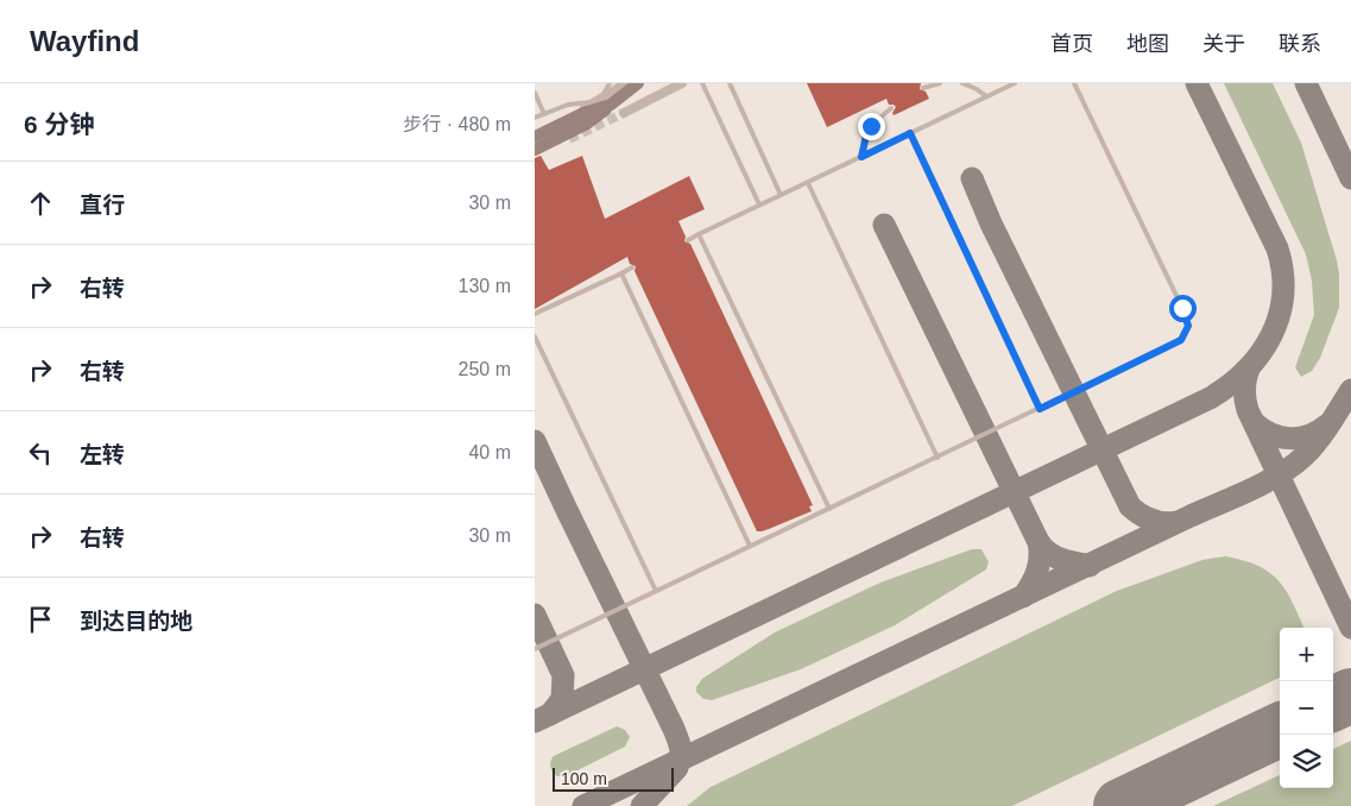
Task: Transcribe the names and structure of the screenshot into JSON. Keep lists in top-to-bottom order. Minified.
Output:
{"scale_bar":"100 m","page":{"header":"Wayfind","nav":["首页","地图","关于","联系"],"heading":["6 分钟","步行 · 480 m"],"list":[["直行","30 m"],["右转","130 m"],["右转","250 m"],["左转","40 m"],["右转","30 m"],"到达目的地"],"map_buttons":["+","−"],"scale":"100 m"}}
